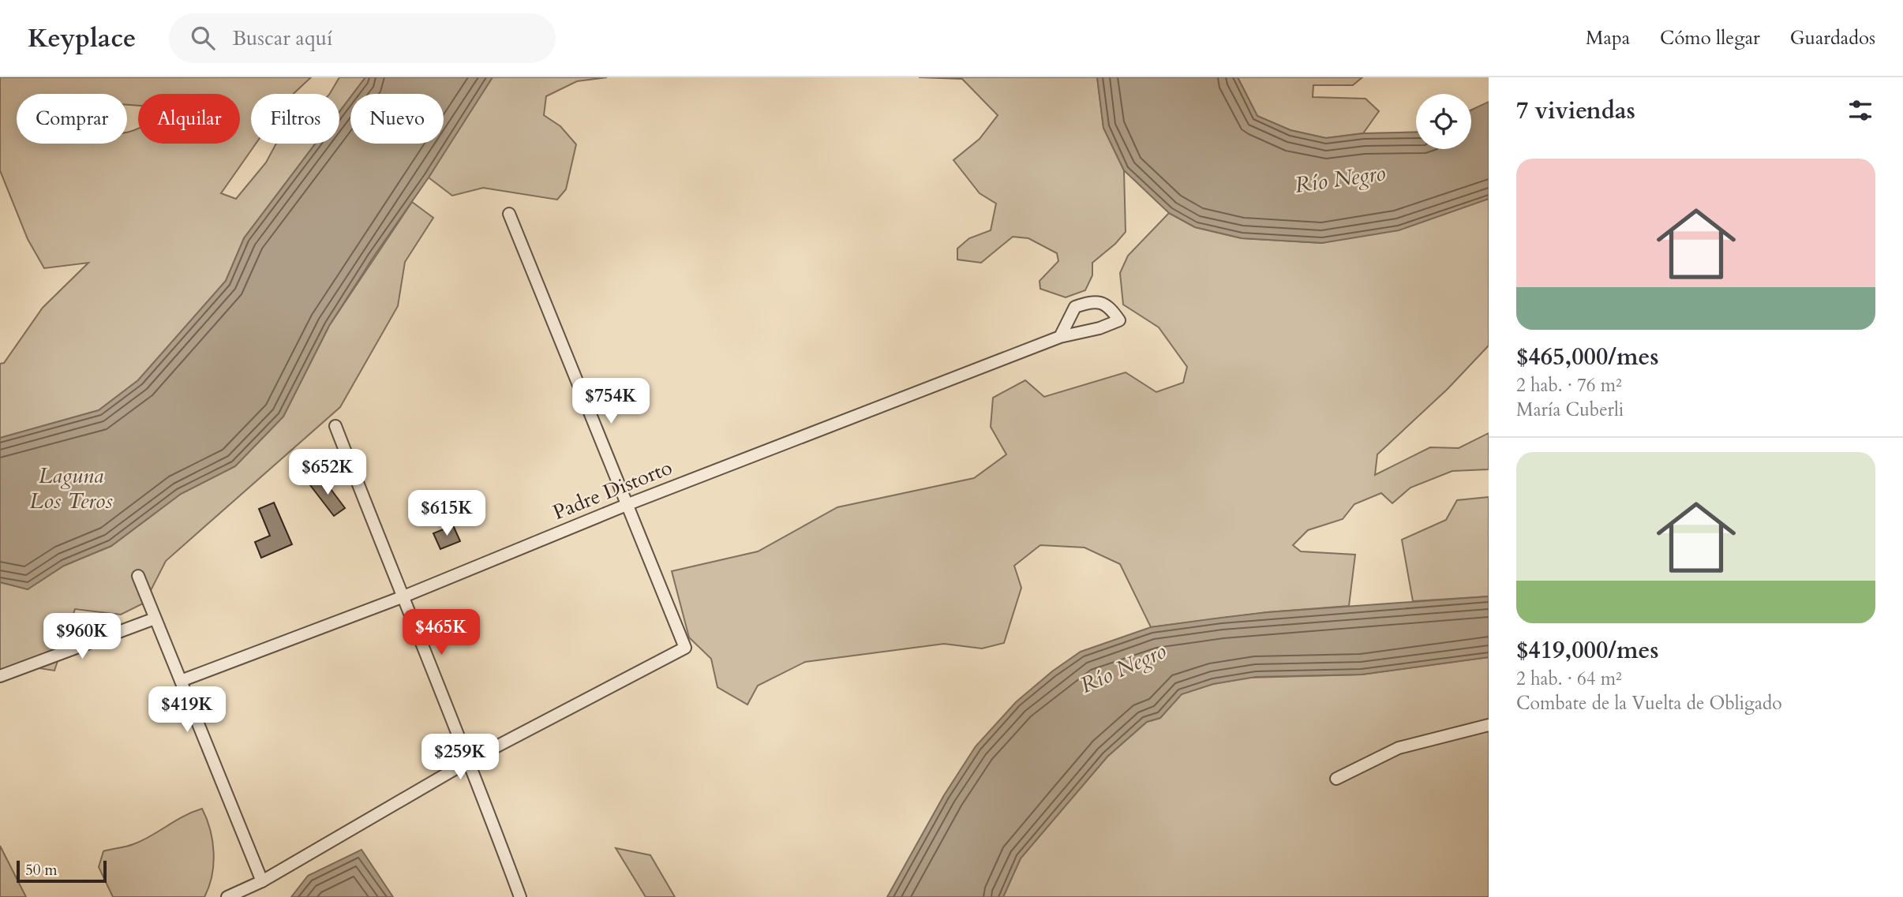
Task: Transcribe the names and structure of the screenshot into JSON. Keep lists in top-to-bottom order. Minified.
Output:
{"streets":{"street":["Padre Distorto"]},"water":["Río Negro","Laguna Los Teros"],"scale_bar":"50 m","page":{"header":"Keyplace","search":"Buscar aquí","nav":["Mapa","Cómo llegar","Guardados"],"heading":"7 viviendas","chip":["Comprar","Alquilar","Filtros","Nuevo"],"list":[{"name":"$465,000/mes","note":"2 hab. · 76 m² · María Cuberli"},{"name":"$419,000/mes","note":"2 hab. · 64 m² · Combate de la Vuelta de Obligado"}],"price":["$754K","$652K","$615K","$465K","$960K","$419K","$259K"],"scale":"50 m"}}
